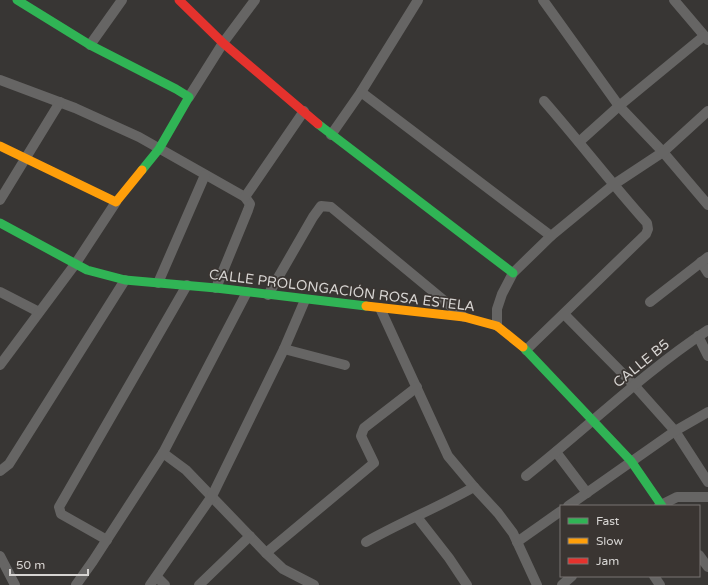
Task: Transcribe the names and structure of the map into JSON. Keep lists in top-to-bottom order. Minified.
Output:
{"streets":{"street":["CALLE PROLONGACIÓN ROSA ESTELA","CALLE B5"]},"crossings":[["CALLE PROLONGACIÓN ROSA ESTELA","CALLE B5"]],"legend":["Fast","Slow","Jam"],"scale_bar":"50 m"}
